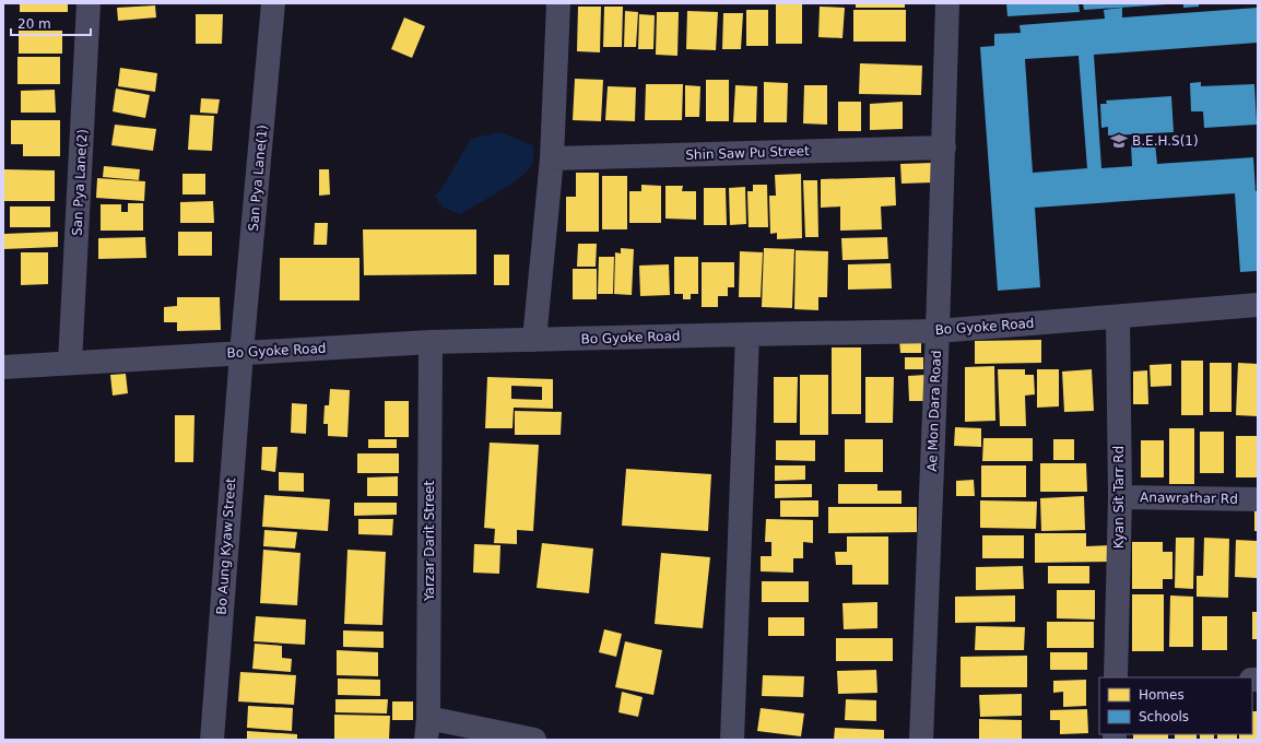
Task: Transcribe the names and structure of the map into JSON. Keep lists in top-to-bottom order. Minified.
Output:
{"streets":{"street":["Shin Saw Pu Street","San Pya Lane(1)","San Pya Lane(2)","Bo Gyoke Road","Ae Mon Dara Road","Kyan Sit Tarr Rd","Anawrathar Rd","Yarzar Darit Street","Bo Aung Kyaw Street"]},"crossings":[["Shin Saw Pu Street","Ae Mon Dara Road"],["San Pya Lane(1)","Bo Gyoke Road"],["San Pya Lane(1)","Bo Aung Kyaw Street"],["San Pya Lane(2)","Bo Gyoke Road"],["Bo Gyoke Road","Ae Mon Dara Road"],["Bo Gyoke Road","Kyan Sit Tarr Rd"],["Bo Gyoke Road","Yarzar Darit Street"],["Bo Gyoke Road","Bo Aung Kyaw Street"],["Kyan Sit Tarr Rd","Anawrathar Rd"]],"places":{"school or university":["B.E.H.S(1)"]},"legend":["Homes","Schools"],"scale_bar":"20 m"}
